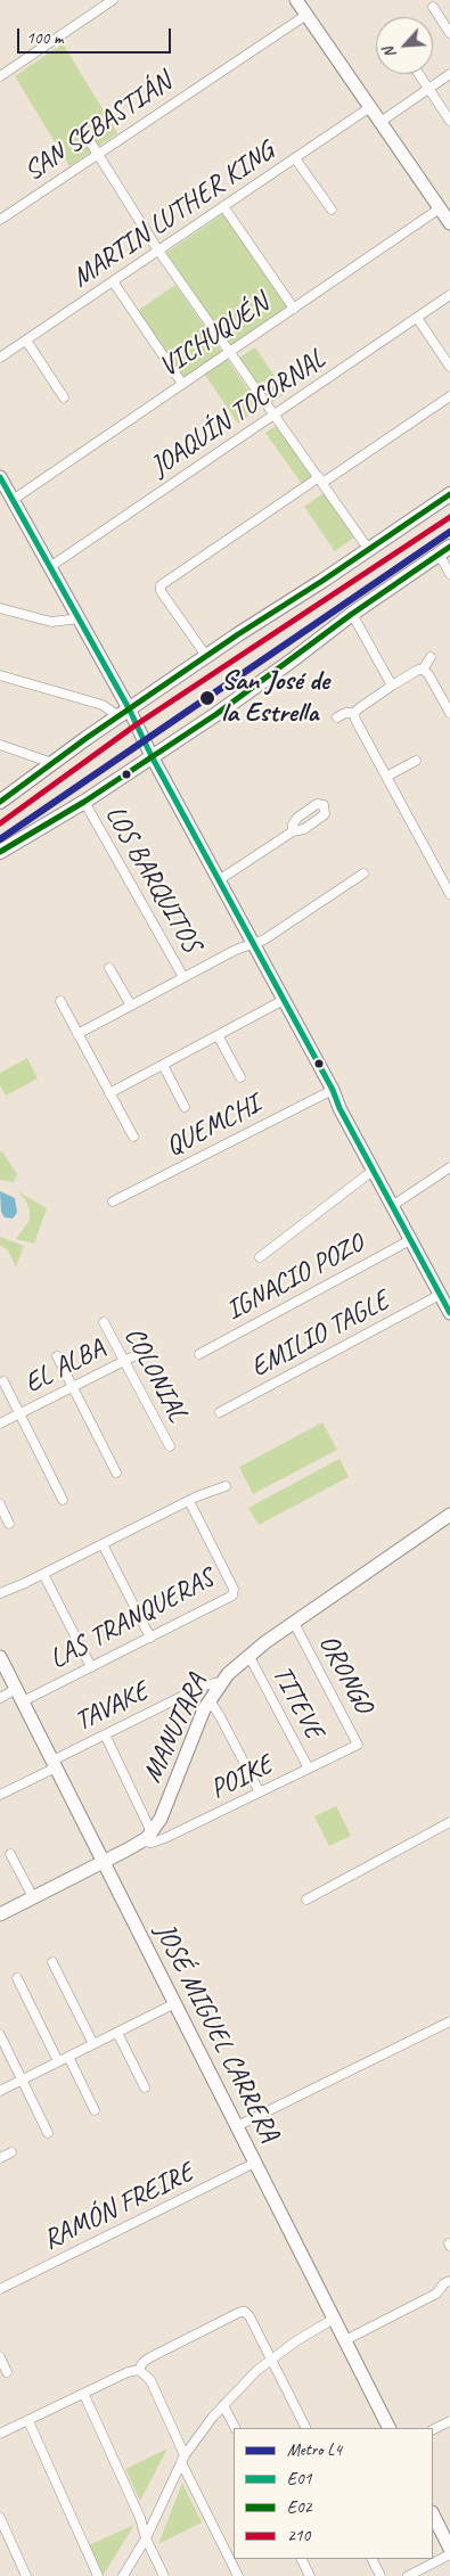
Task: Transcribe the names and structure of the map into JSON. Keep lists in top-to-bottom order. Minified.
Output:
{"streets":{"main road":["MANUTARA","JOSÉ MIGUEL CARRERA"],"street":["SAN SEBASTIÁN","MARTIN LUTHER KING","VICHUQUÉN","JOAQUÍN TOCORNAL","LOS BARQUITOS","QUEMCHI","IGNACIO POZO","EMILIO TAGLE","EL ALBA","COLONIAL","LAS TRANQUERAS","ORONGO","TITEVE","TAVAKE","POIKE","RAMÓN FREIRE"]},"crossings":[["EL ALBA","COLONIAL"],["LAS TRANQUERAS","JOSÉ MIGUEL CARRERA"],["ORONGO","MANUTARA"],["ORONGO","POIKE"],["TITEVE","MANUTARA"],["TITEVE","POIKE"],["TAVAKE","MANUTARA"],["TAVAKE","JOSÉ MIGUEL CARRERA"],["MANUTARA","POIKE"],["MANUTARA","JOSÉ MIGUEL CARRERA"],["JOSÉ MIGUEL CARRERA","RAMÓN FREIRE"]],"places":["San José de la Estrella"],"lines":["transit line E01","transit line E02","transit line 210","metro line L4"],"legend":["Metro L4","E01","E02","210"],"scale_bar":"100 m","north":"bottom left"}
